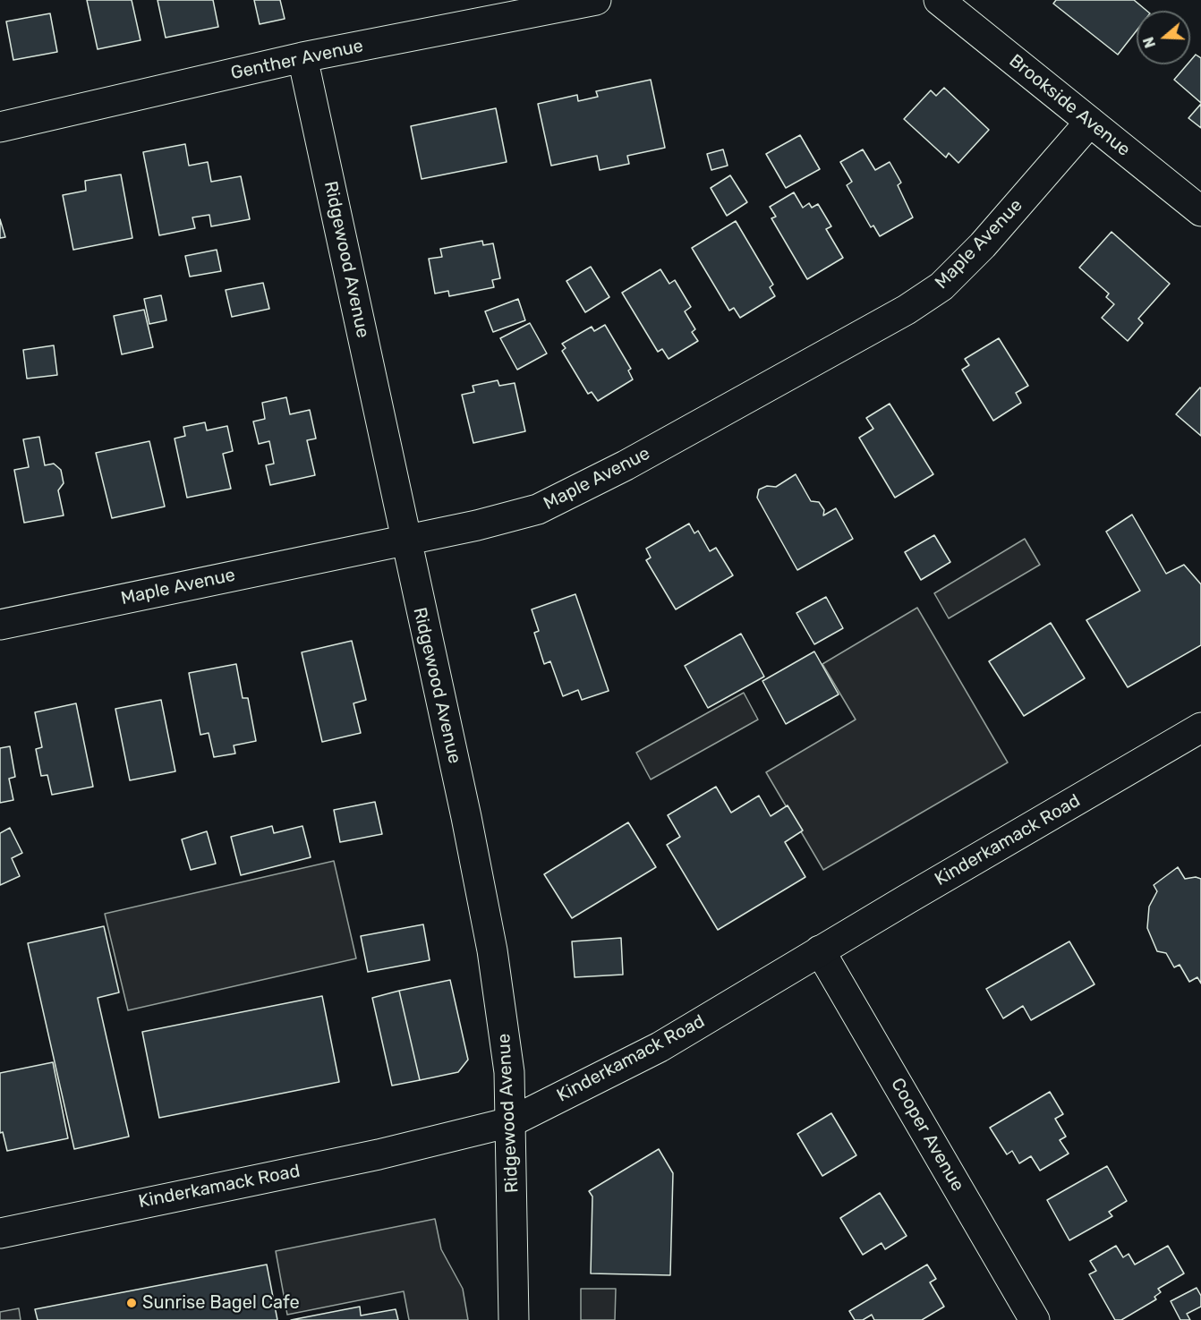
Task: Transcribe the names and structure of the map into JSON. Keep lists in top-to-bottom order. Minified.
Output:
{"streets":{"street":["Genther Avenue","Brookside Avenue","Maple Avenue","Ridgewood Avenue","Kinderkamack Road","Cooper Avenue"]},"crossings":[["Genther Avenue","Ridgewood Avenue"],["Brookside Avenue","Maple Avenue"],["Maple Avenue","Ridgewood Avenue"],["Ridgewood Avenue","Kinderkamack Road"],["Kinderkamack Road","Cooper Avenue"]],"places":["Sunrise Bagel Cafe"],"north":"left"}
